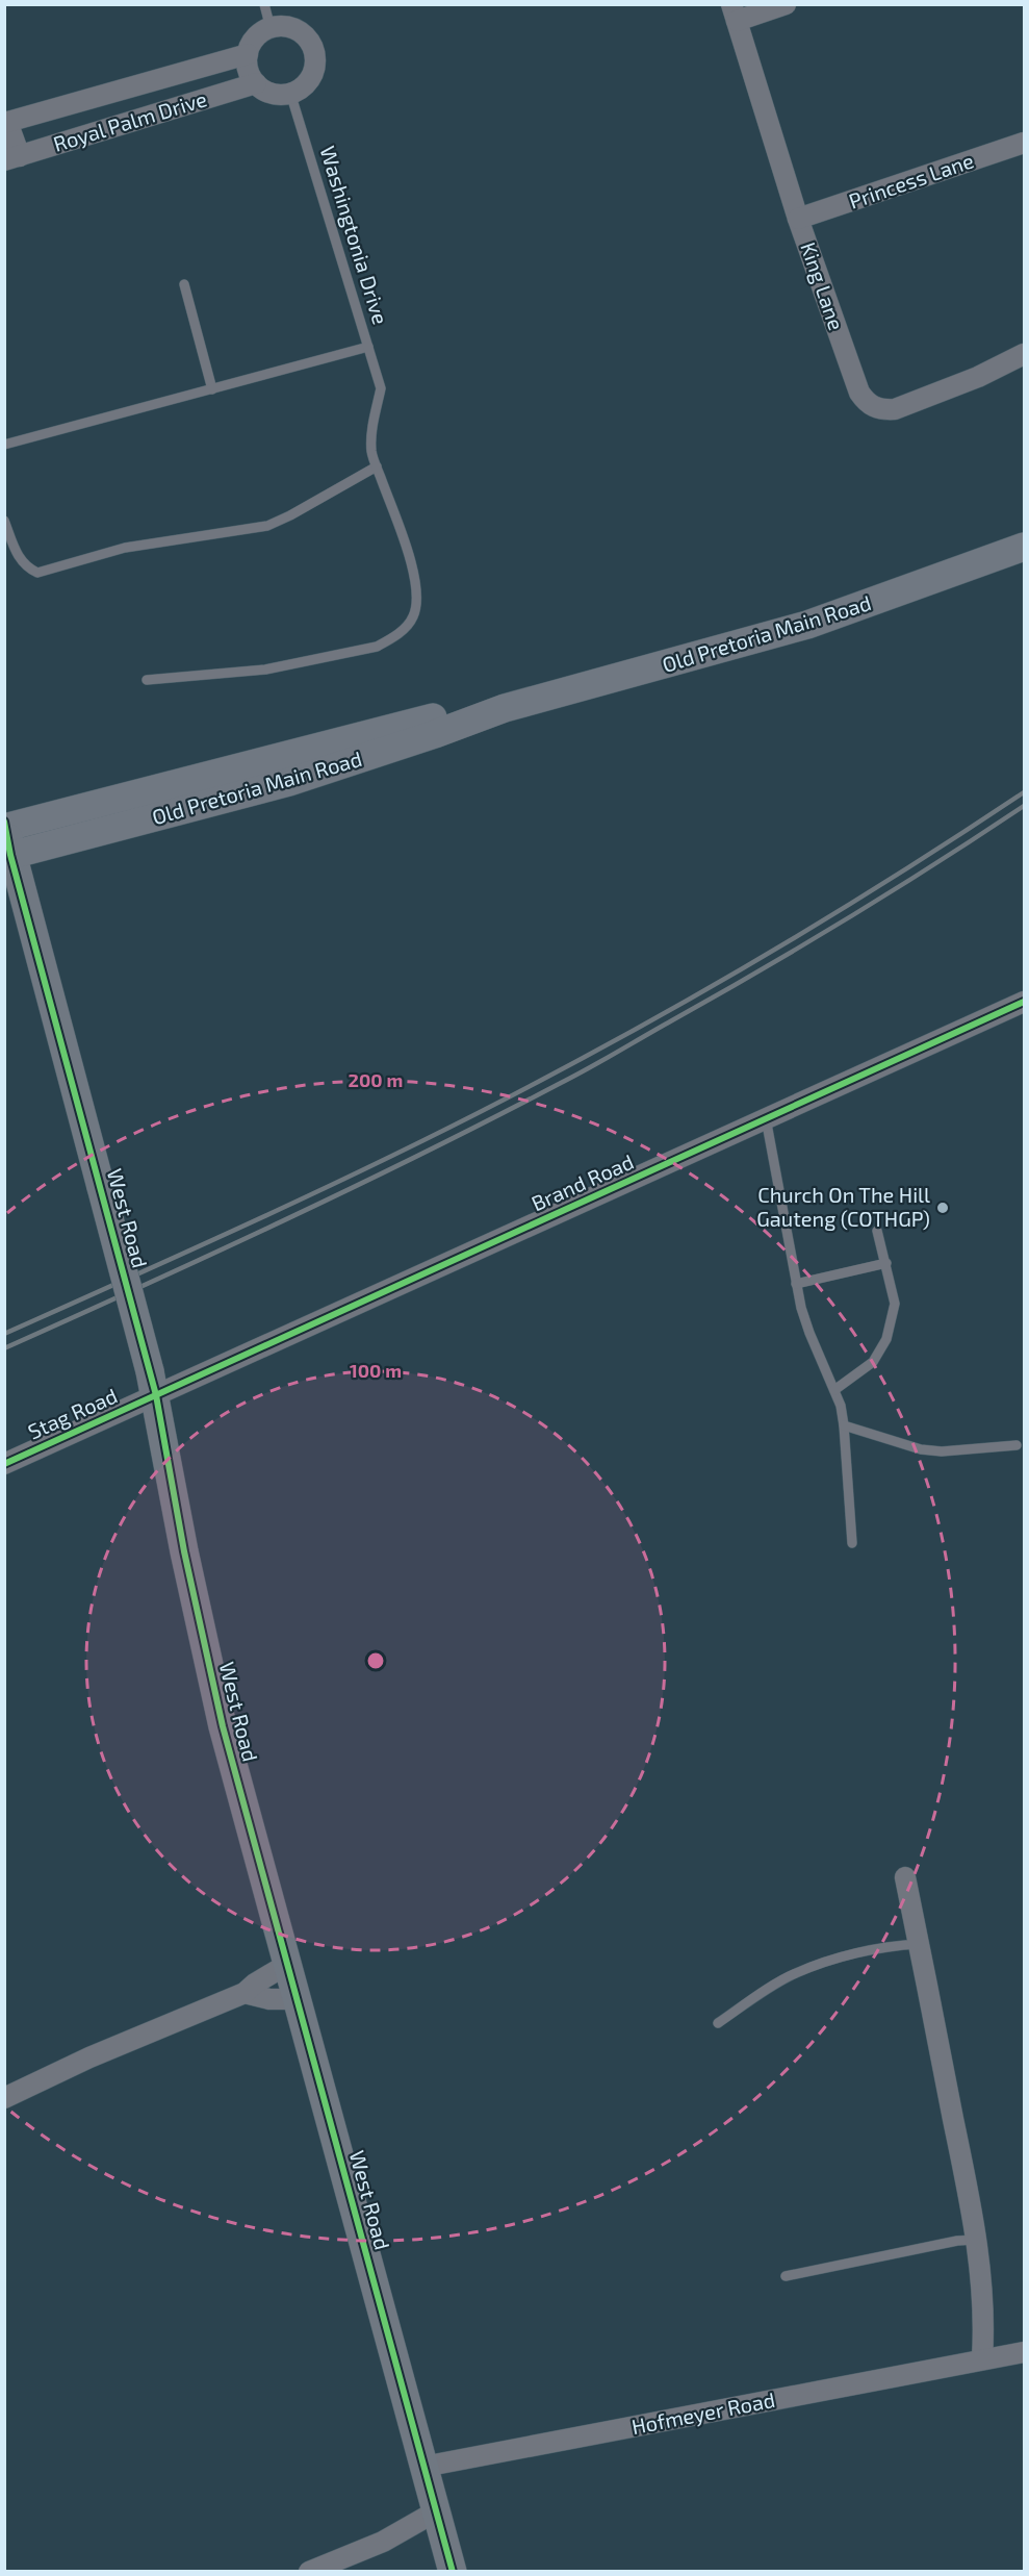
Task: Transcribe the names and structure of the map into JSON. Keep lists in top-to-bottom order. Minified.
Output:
{"streets":{"street":["Royal Palm Drive","Princess Lane","King Lane","Old Pretoria Main Road","Brand Road","West Road","Stag Road","Hofmeyer Road"],"lane":["Washingtonia Drive"]},"crossings":[["Royal Palm Drive","Washingtonia Drive"],["Princess Lane","King Lane"],["Old Pretoria Main Road","West Road"],["Brand Road","West Road"],["Brand Road","Stag Road"],["West Road","Stag Road"],["West Road","Hofmeyer Road"]],"places":["Church On The Hill Gauteng (COTHGP)"],"rings":["200 m","100 m"]}
